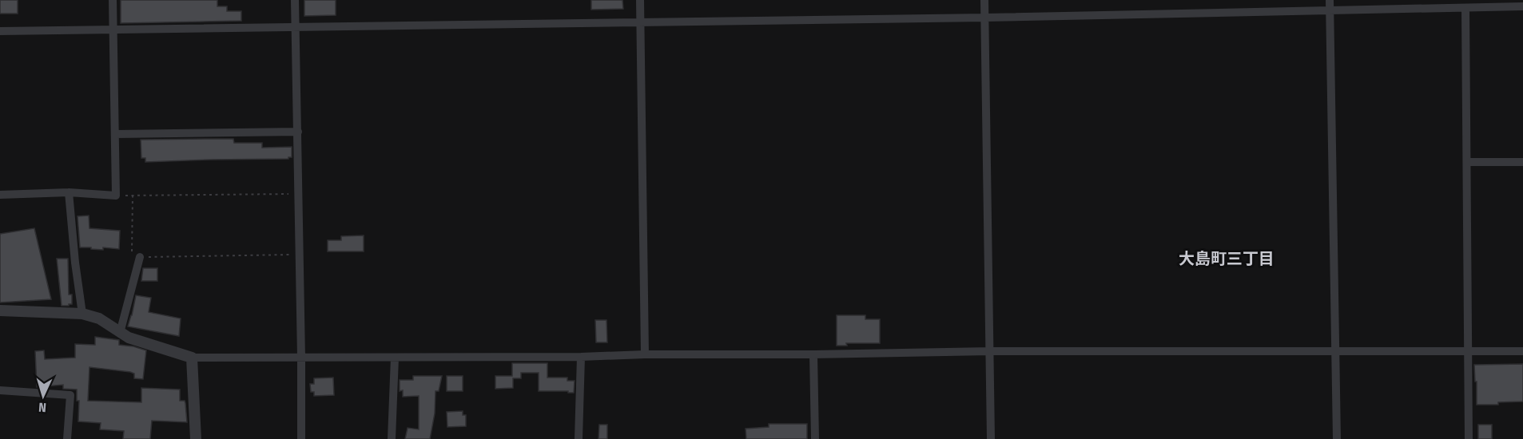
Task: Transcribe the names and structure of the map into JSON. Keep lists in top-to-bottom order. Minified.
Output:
{"districts":["大島町三丁目"],"north":"bottom"}
